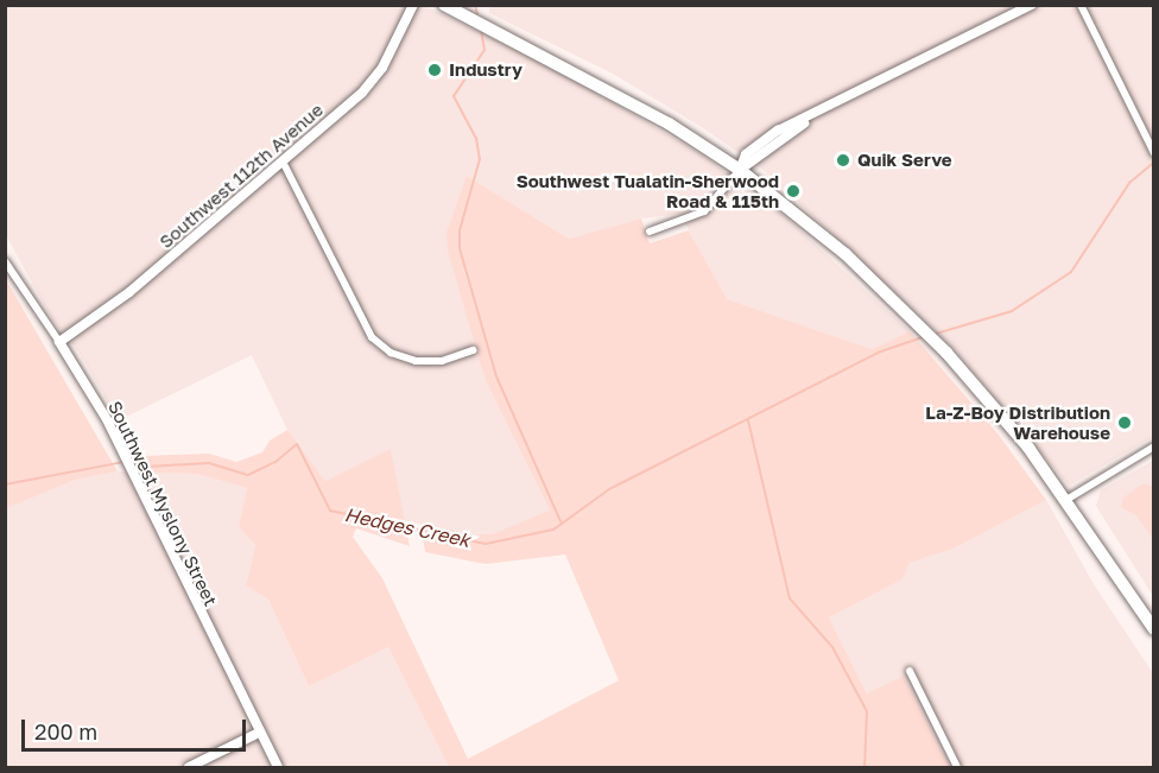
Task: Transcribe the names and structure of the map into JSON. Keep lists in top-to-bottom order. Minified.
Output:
{"streets":{"street":["Southwest 112th Avenue","Southwest Myslony Street"]},"crossings":[["Southwest 112th Avenue","Southwest Myslony Street"]],"water":["Hedges Creek"],"places":["Industry","Quik Serve","Southwest Tualatin-Sherwood Road & 115th","La-Z-Boy Distribution Warehouse"],"scale_bar":"200 m"}
